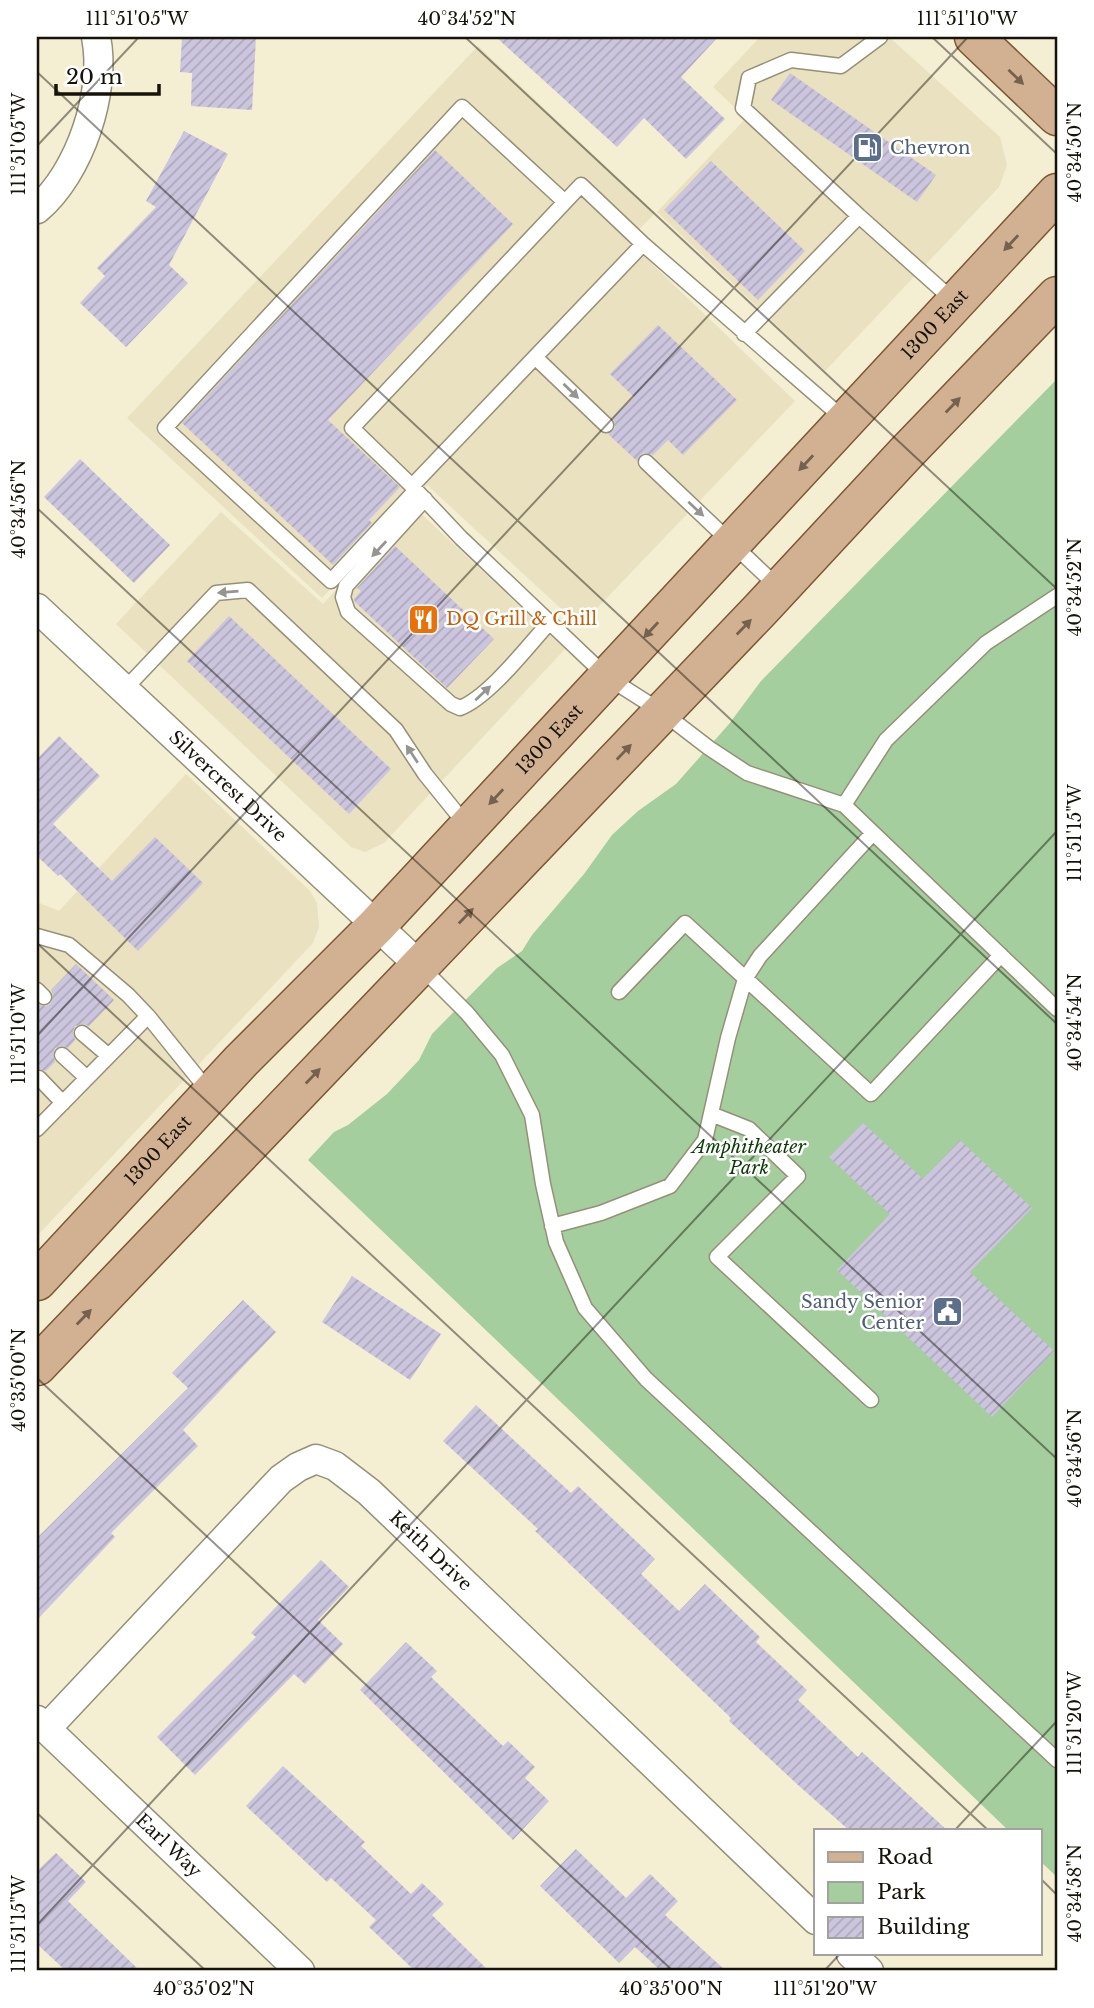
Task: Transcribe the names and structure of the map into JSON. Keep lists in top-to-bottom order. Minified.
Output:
{"streets":{"main road":["1300 East"],"street":["Silvercrest Drive","Keith Drive","Earl Way"]},"crossings":[["1300 East","Silvercrest Drive"],["Keith Drive","Earl Way"]],"parks":["Amphitheater Park"],"places":{"fuel station":["Chevron"],"restaurant":["DQ Grill & Chill"],"public building":["Sandy Senior Center"]},"legend":["Road","Park","Building"],"scale_bar":"20 m","coordinates":["111°51'05\"W","40°34'52\"N","111°51'10\"W","40°34'50\"N","40°34'56\"N","111°51'15\"W","40°34'54\"N","40°35'00\"N","111°51'20\"W","40°34'58\"N","40°35'02\"N"]}
